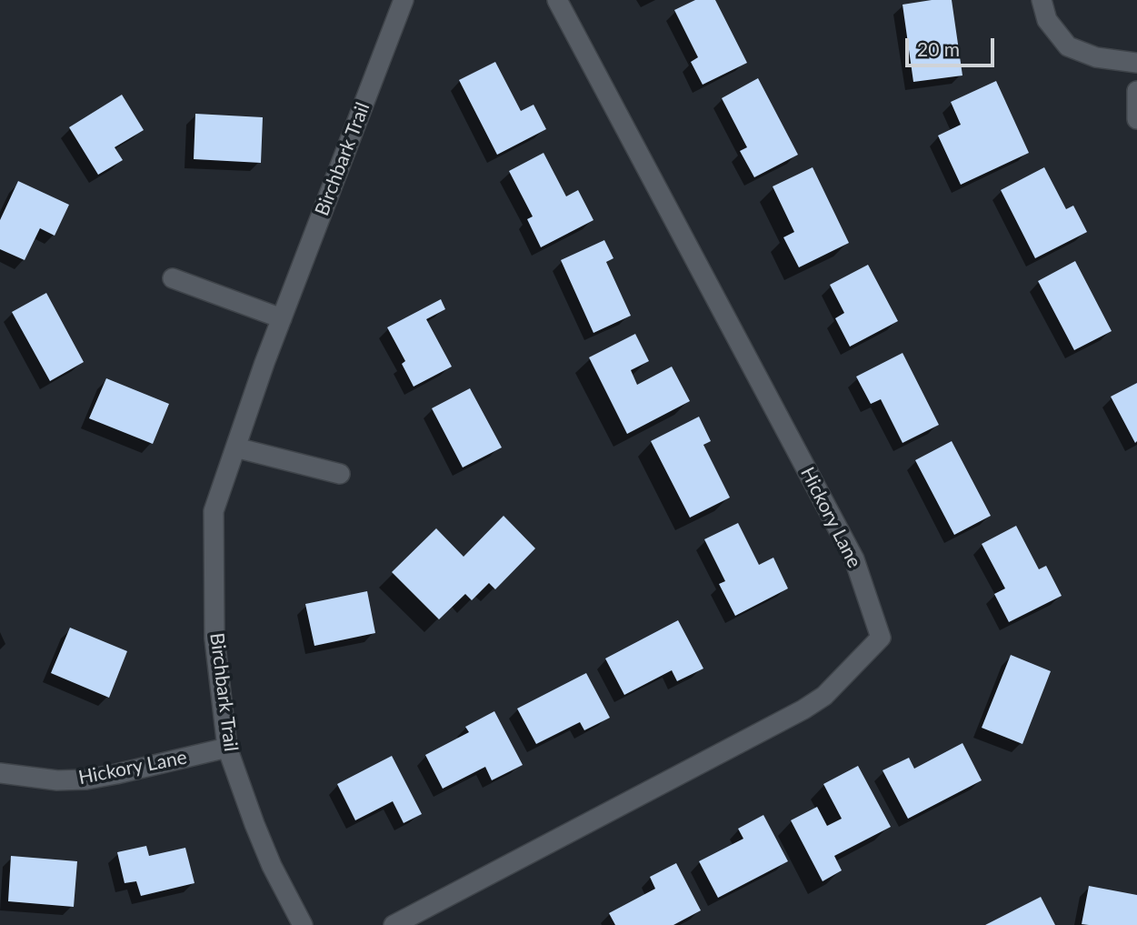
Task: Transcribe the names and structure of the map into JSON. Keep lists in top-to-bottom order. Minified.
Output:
{"streets":{"street":["Birchbark Trail","Hickory Lane"]},"crossings":[["Birchbark Trail","Hickory Lane"]],"scale_bar":"20 m"}
